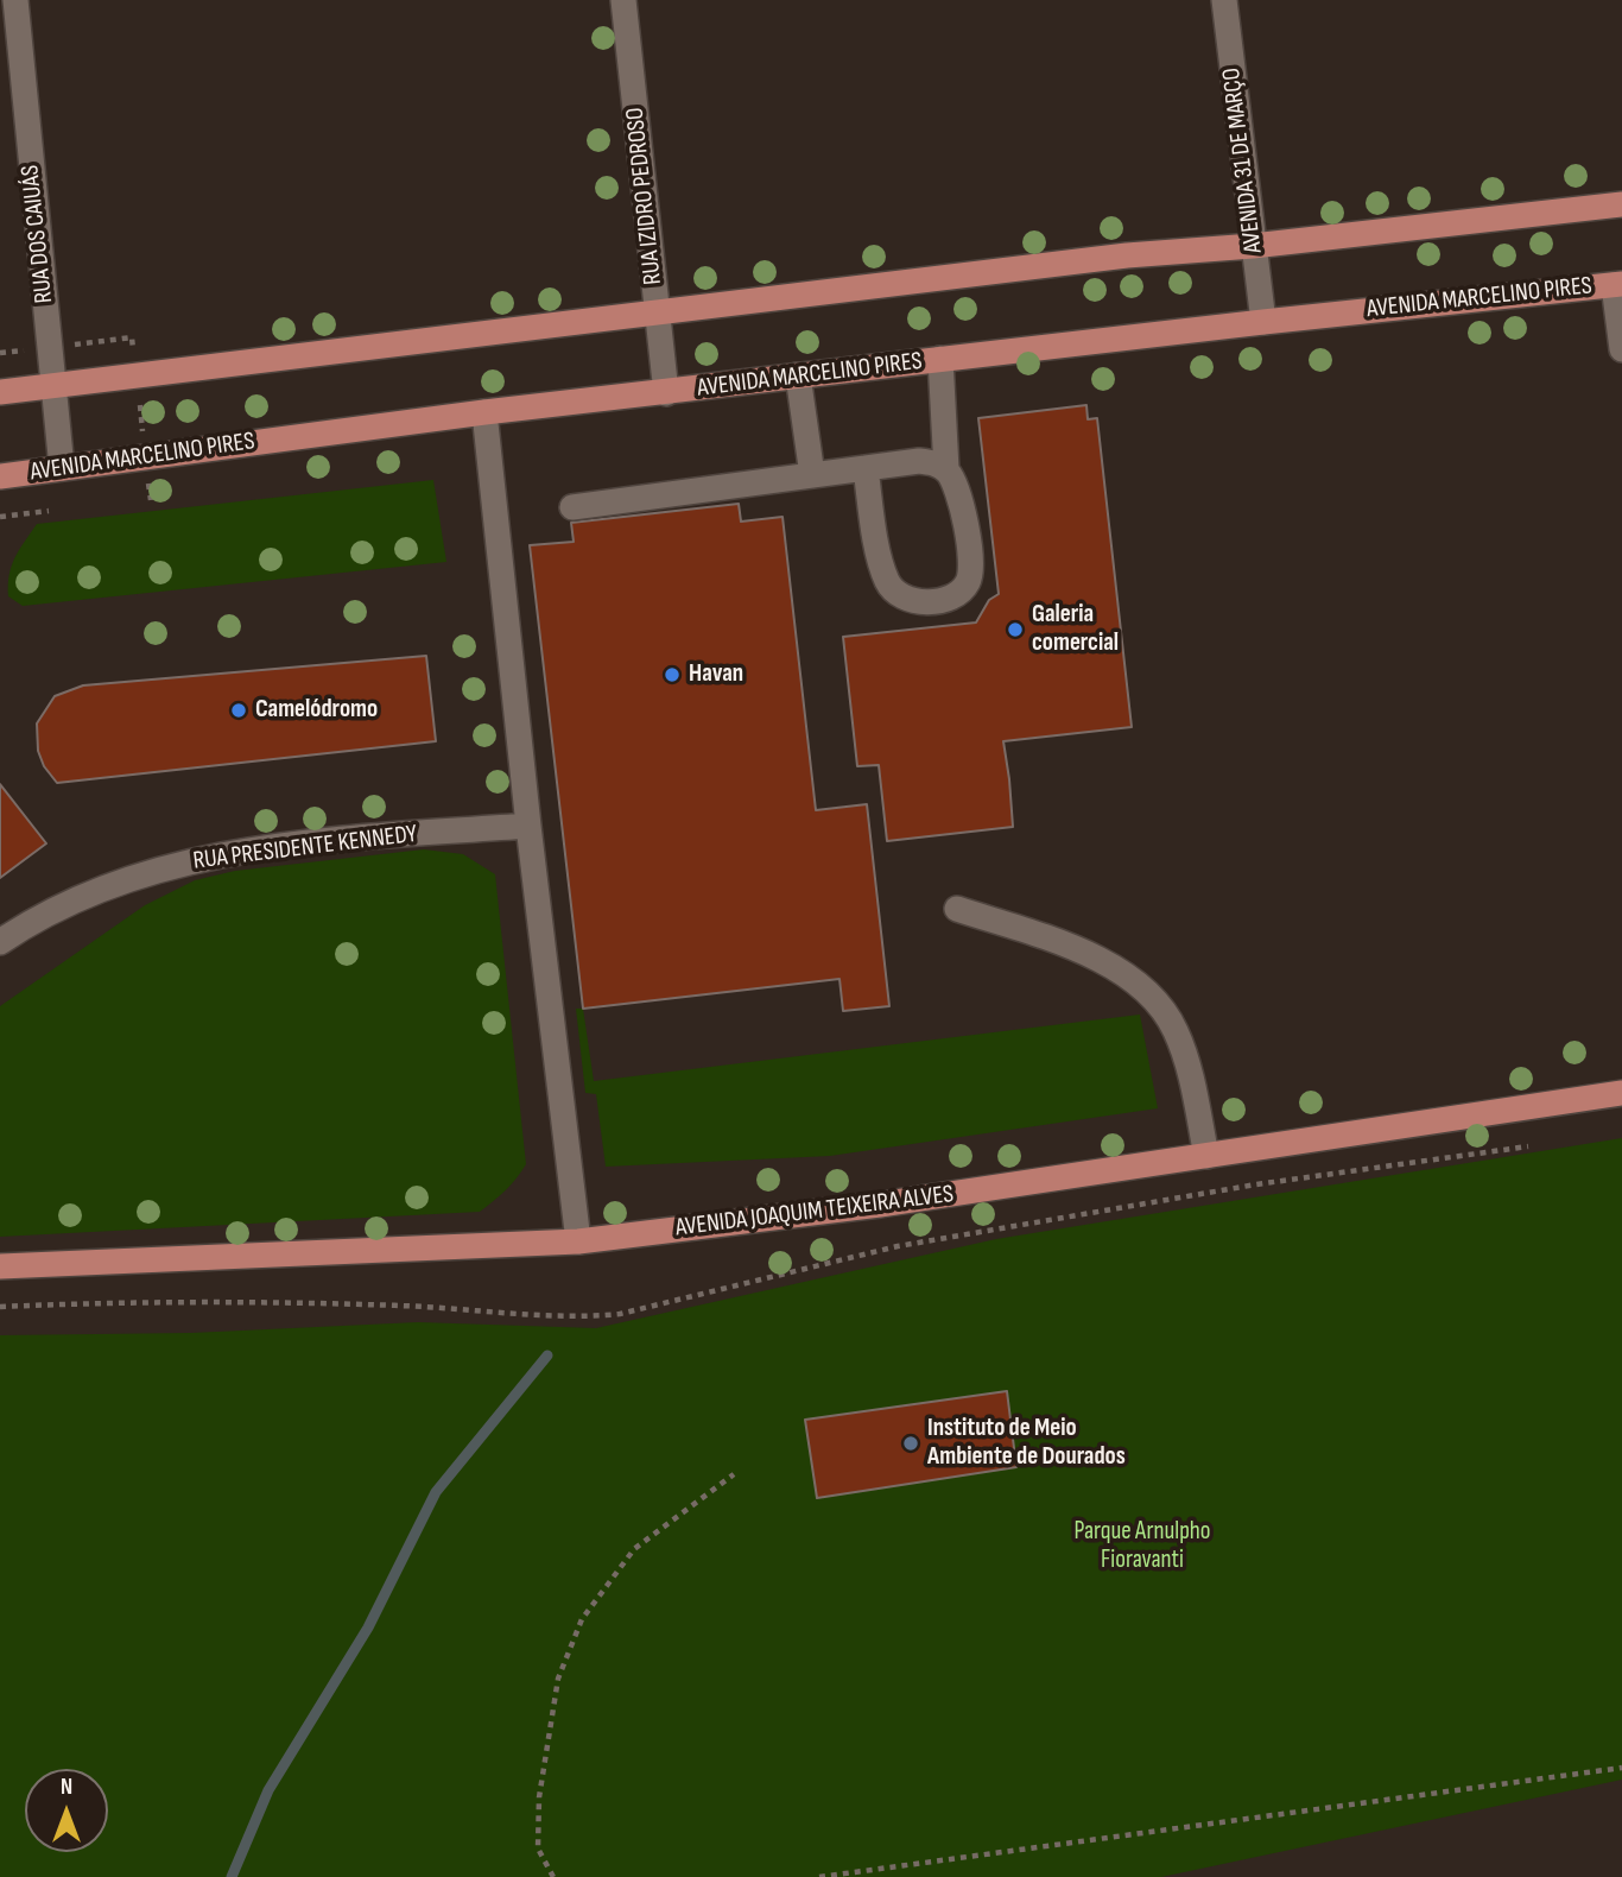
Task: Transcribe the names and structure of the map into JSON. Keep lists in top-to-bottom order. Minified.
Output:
{"streets":{"main road":["AVENIDA MARCELINO PIRES","AVENIDA JOAQUIM TEIXEIRA ALVES"],"street":["AVENIDA 31 DE MARÇO","RUA IZIDRO PEDROSO","RUA DOS CAIUÁS","RUA PRESIDENTE KENNEDY"]},"crossings":[["AVENIDA 31 DE MARÇO","AVENIDA MARCELINO PIRES"],["RUA IZIDRO PEDROSO","AVENIDA MARCELINO PIRES"],["RUA DOS CAIUÁS","AVENIDA MARCELINO PIRES"]],"parks":["Parque Arnulpho Fioravanti"],"places":["Galeria comercial","Havan","Camelódromo","Instituto de Meio Ambiente de Dourados"],"north":"top"}
